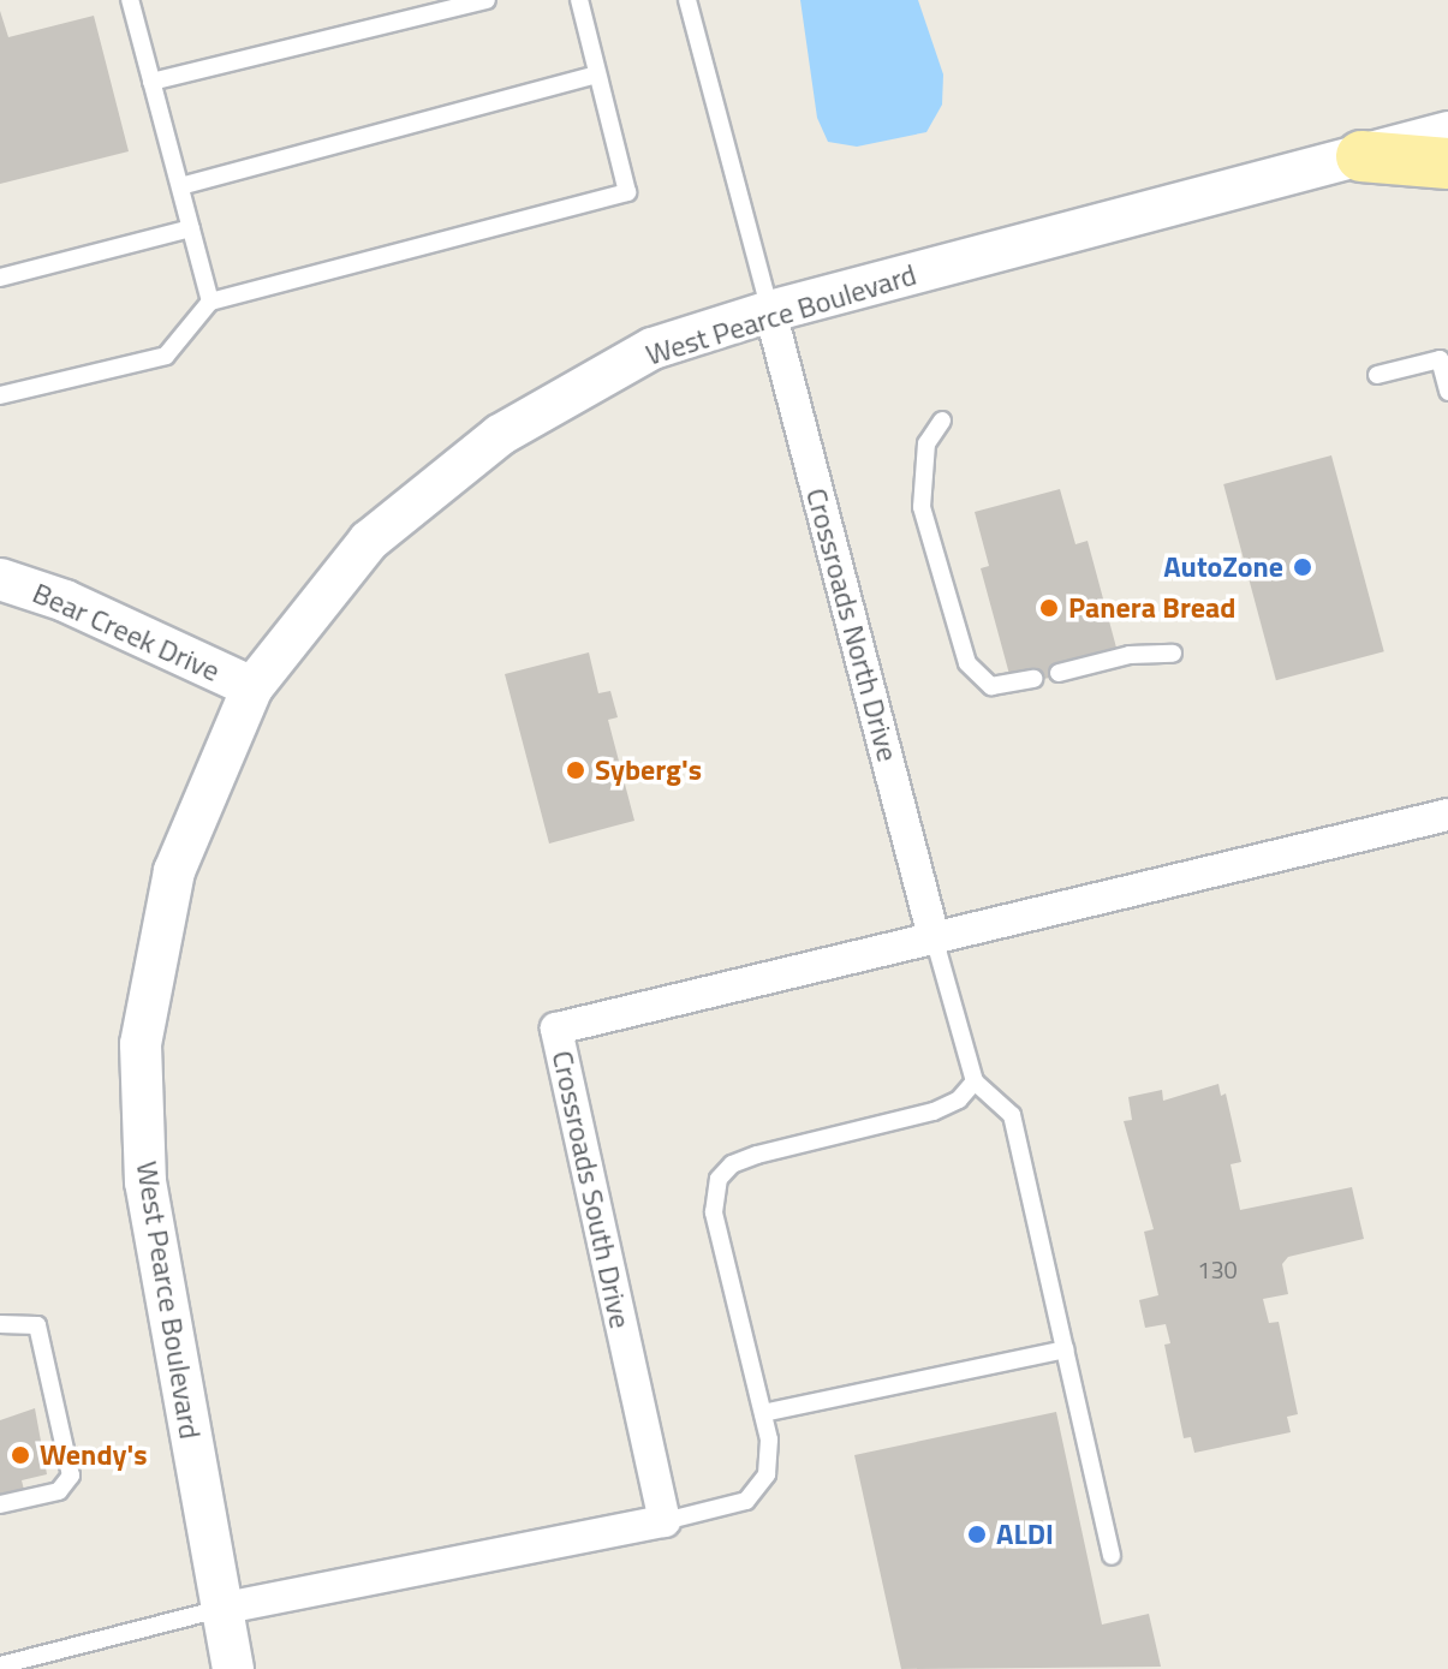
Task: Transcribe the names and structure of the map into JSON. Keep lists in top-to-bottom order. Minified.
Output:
{"streets":{"street":["West Pearce Boulevard","Crossroads North Drive","Bear Creek Drive","Crossroads South Drive"]},"crossings":[["West Pearce Boulevard","Crossroads North Drive"],["West Pearce Boulevard","Bear Creek Drive"],["Crossroads North Drive","Crossroads South Drive"]],"places":["AutoZone","Panera Bread","Syberg's","Wendy's","ALDI"],"house_numbers":["130"]}
